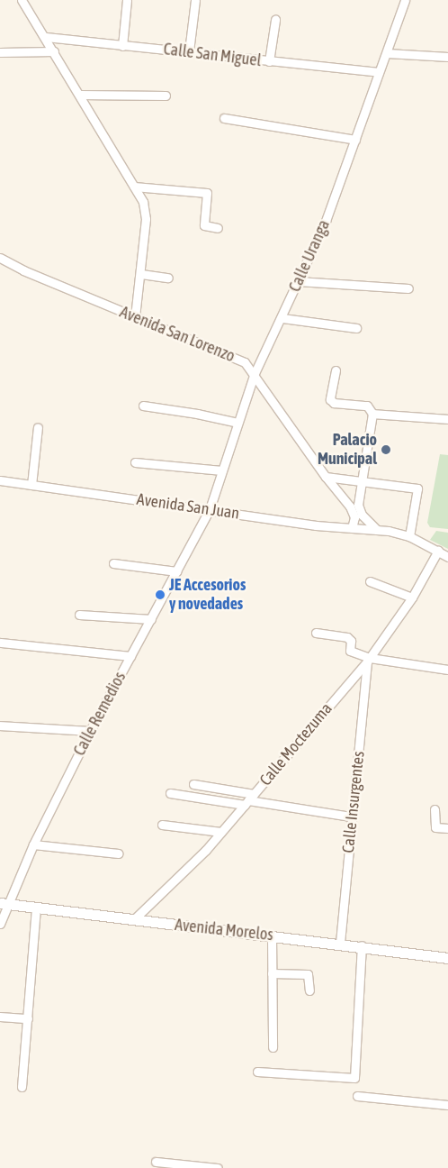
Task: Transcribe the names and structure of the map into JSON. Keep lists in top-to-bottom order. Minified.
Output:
{"streets":{"street":["Calle San Miguel","Calle Uranga","Avenida San Lorenzo","Avenida San Juan","Calle Remedios","Calle Moctezuma","Calle Insurgentes","Avenida Morelos"]},"crossings":[["Calle San Miguel","Calle Uranga"],["Calle Uranga","Avenida San Lorenzo"],["Calle Uranga","Avenida San Juan"],["Calle Uranga","Calle Remedios"],["Avenida San Lorenzo","Avenida San Juan"],["Avenida San Juan","Calle Remedios"],["Avenida San Juan","Calle Moctezuma"],["Calle Remedios","Avenida Morelos"],["Calle Moctezuma","Calle Insurgentes"],["Calle Moctezuma","Avenida Morelos"],["Calle Insurgentes","Avenida Morelos"]],"places":["Palacio Municipal","JE Accesorios y novedades"]}
